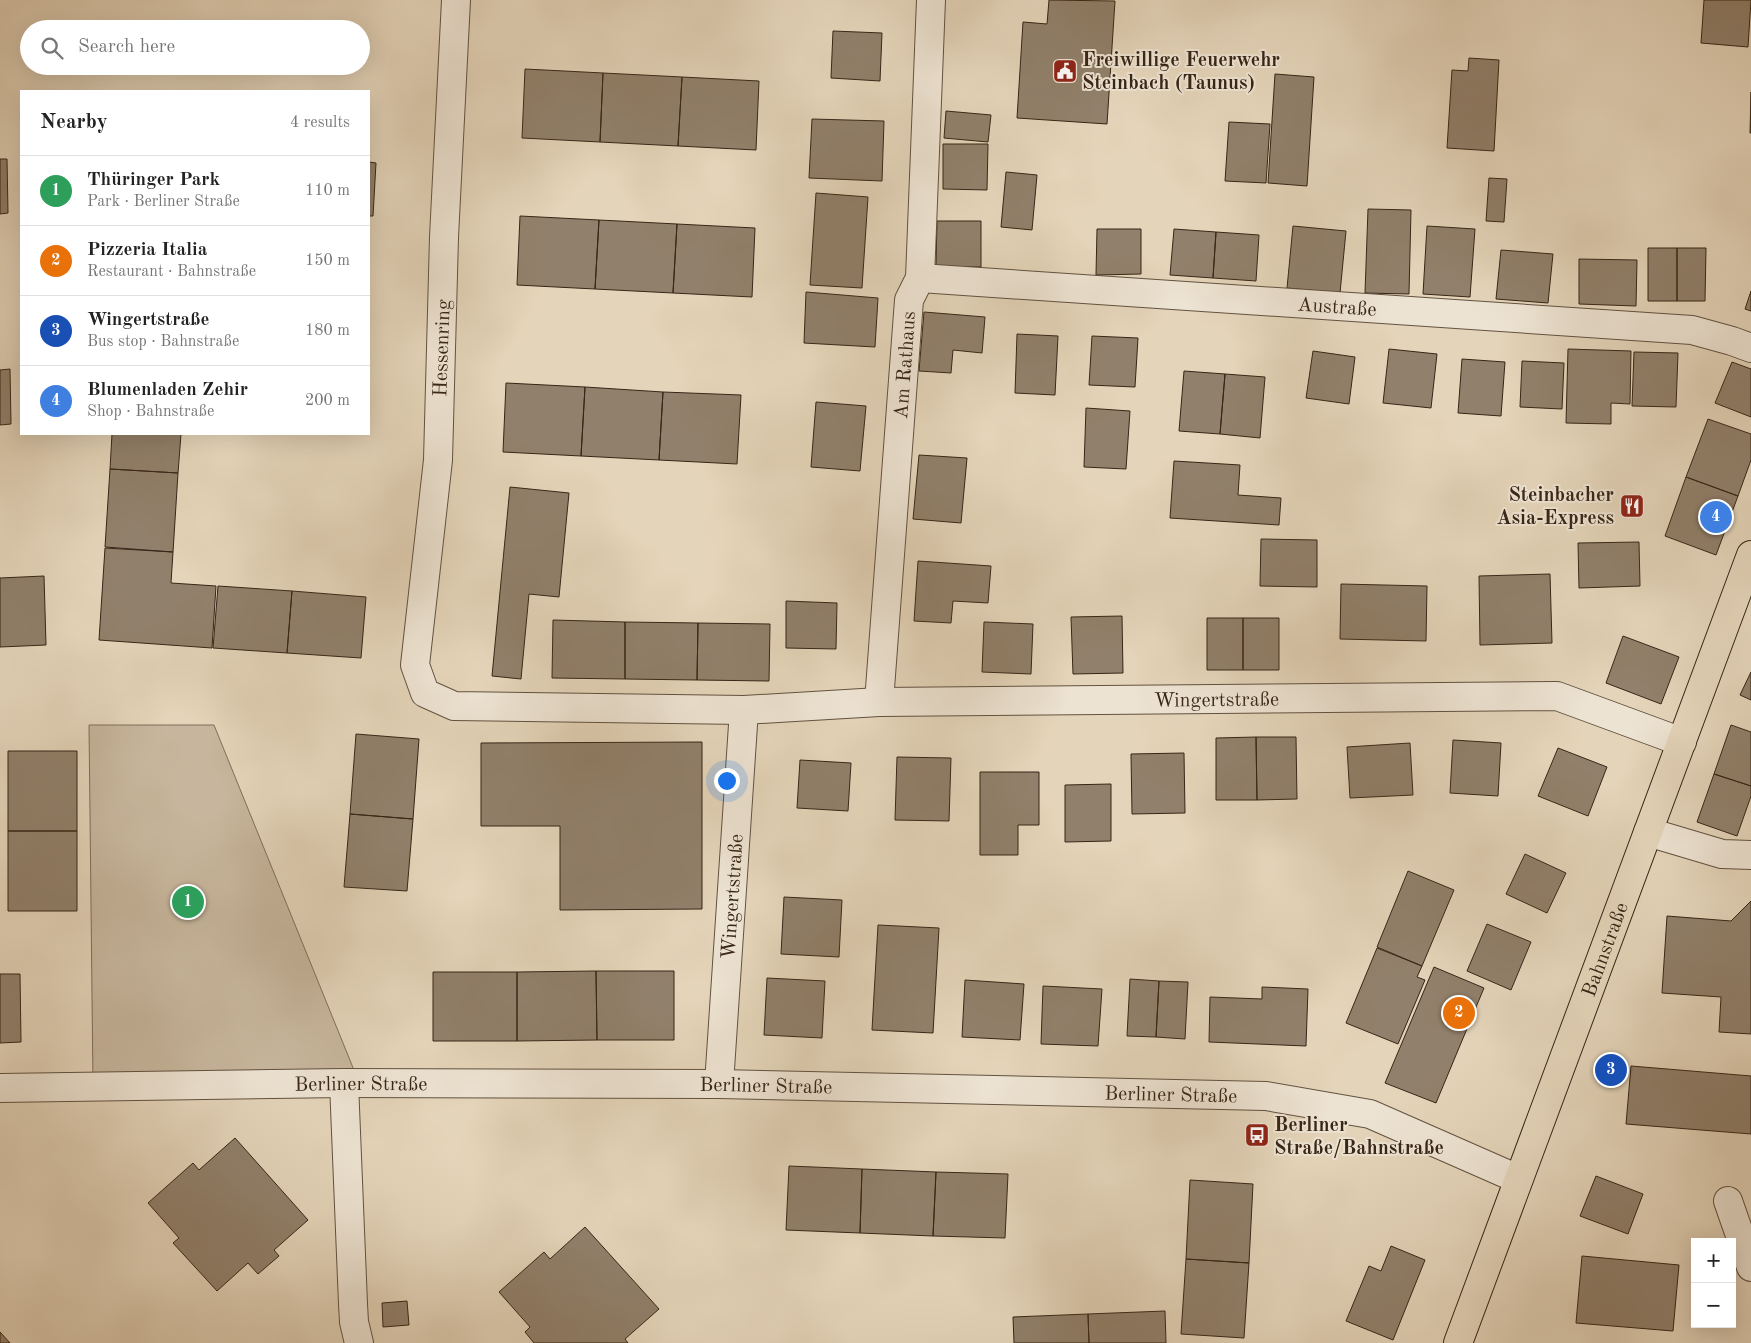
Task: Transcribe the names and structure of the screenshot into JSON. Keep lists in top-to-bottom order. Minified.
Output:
{"streets":{"main road":["Bahnstraße"],"street":["Austraße","Hessenring","Am Rathaus","Wingertstraße","Berliner Straße"]},"crossings":[["Austraße","Am Rathaus"],["Hessenring","Wingertstraße"],["Am Rathaus","Wingertstraße"],["Wingertstraße","Bahnstraße"],["Wingertstraße","Berliner Straße"],["Bahnstraße","Berliner Straße"]],"places":{"public building":["Freiwillige Feuerwehr Steinbach (Taunus)"],"restaurant":["Steinbacher Asia-Express"],"bus stop":["Berliner Straße/Bahnstraße"]},"page":{"search":"Search here","heading":["Nearby","4 results"],"list":[{"mark":"1","name":"Thüringer Park","note":"Park · Berliner Straße","value":"110 m"},{"mark":"2","name":"Pizzeria Italia","note":"Restaurant · Bahnstraße","value":"150 m"},{"mark":"3","name":"Wingertstraße","note":"Bus stop · Bahnstraße","value":"180 m"},{"mark":"4","name":"Blumenladen Zehir","note":"Shop · Bahnstraße","value":"200 m"}],"pins":["4","1","2","3"],"map_buttons":["+","−"]}}
